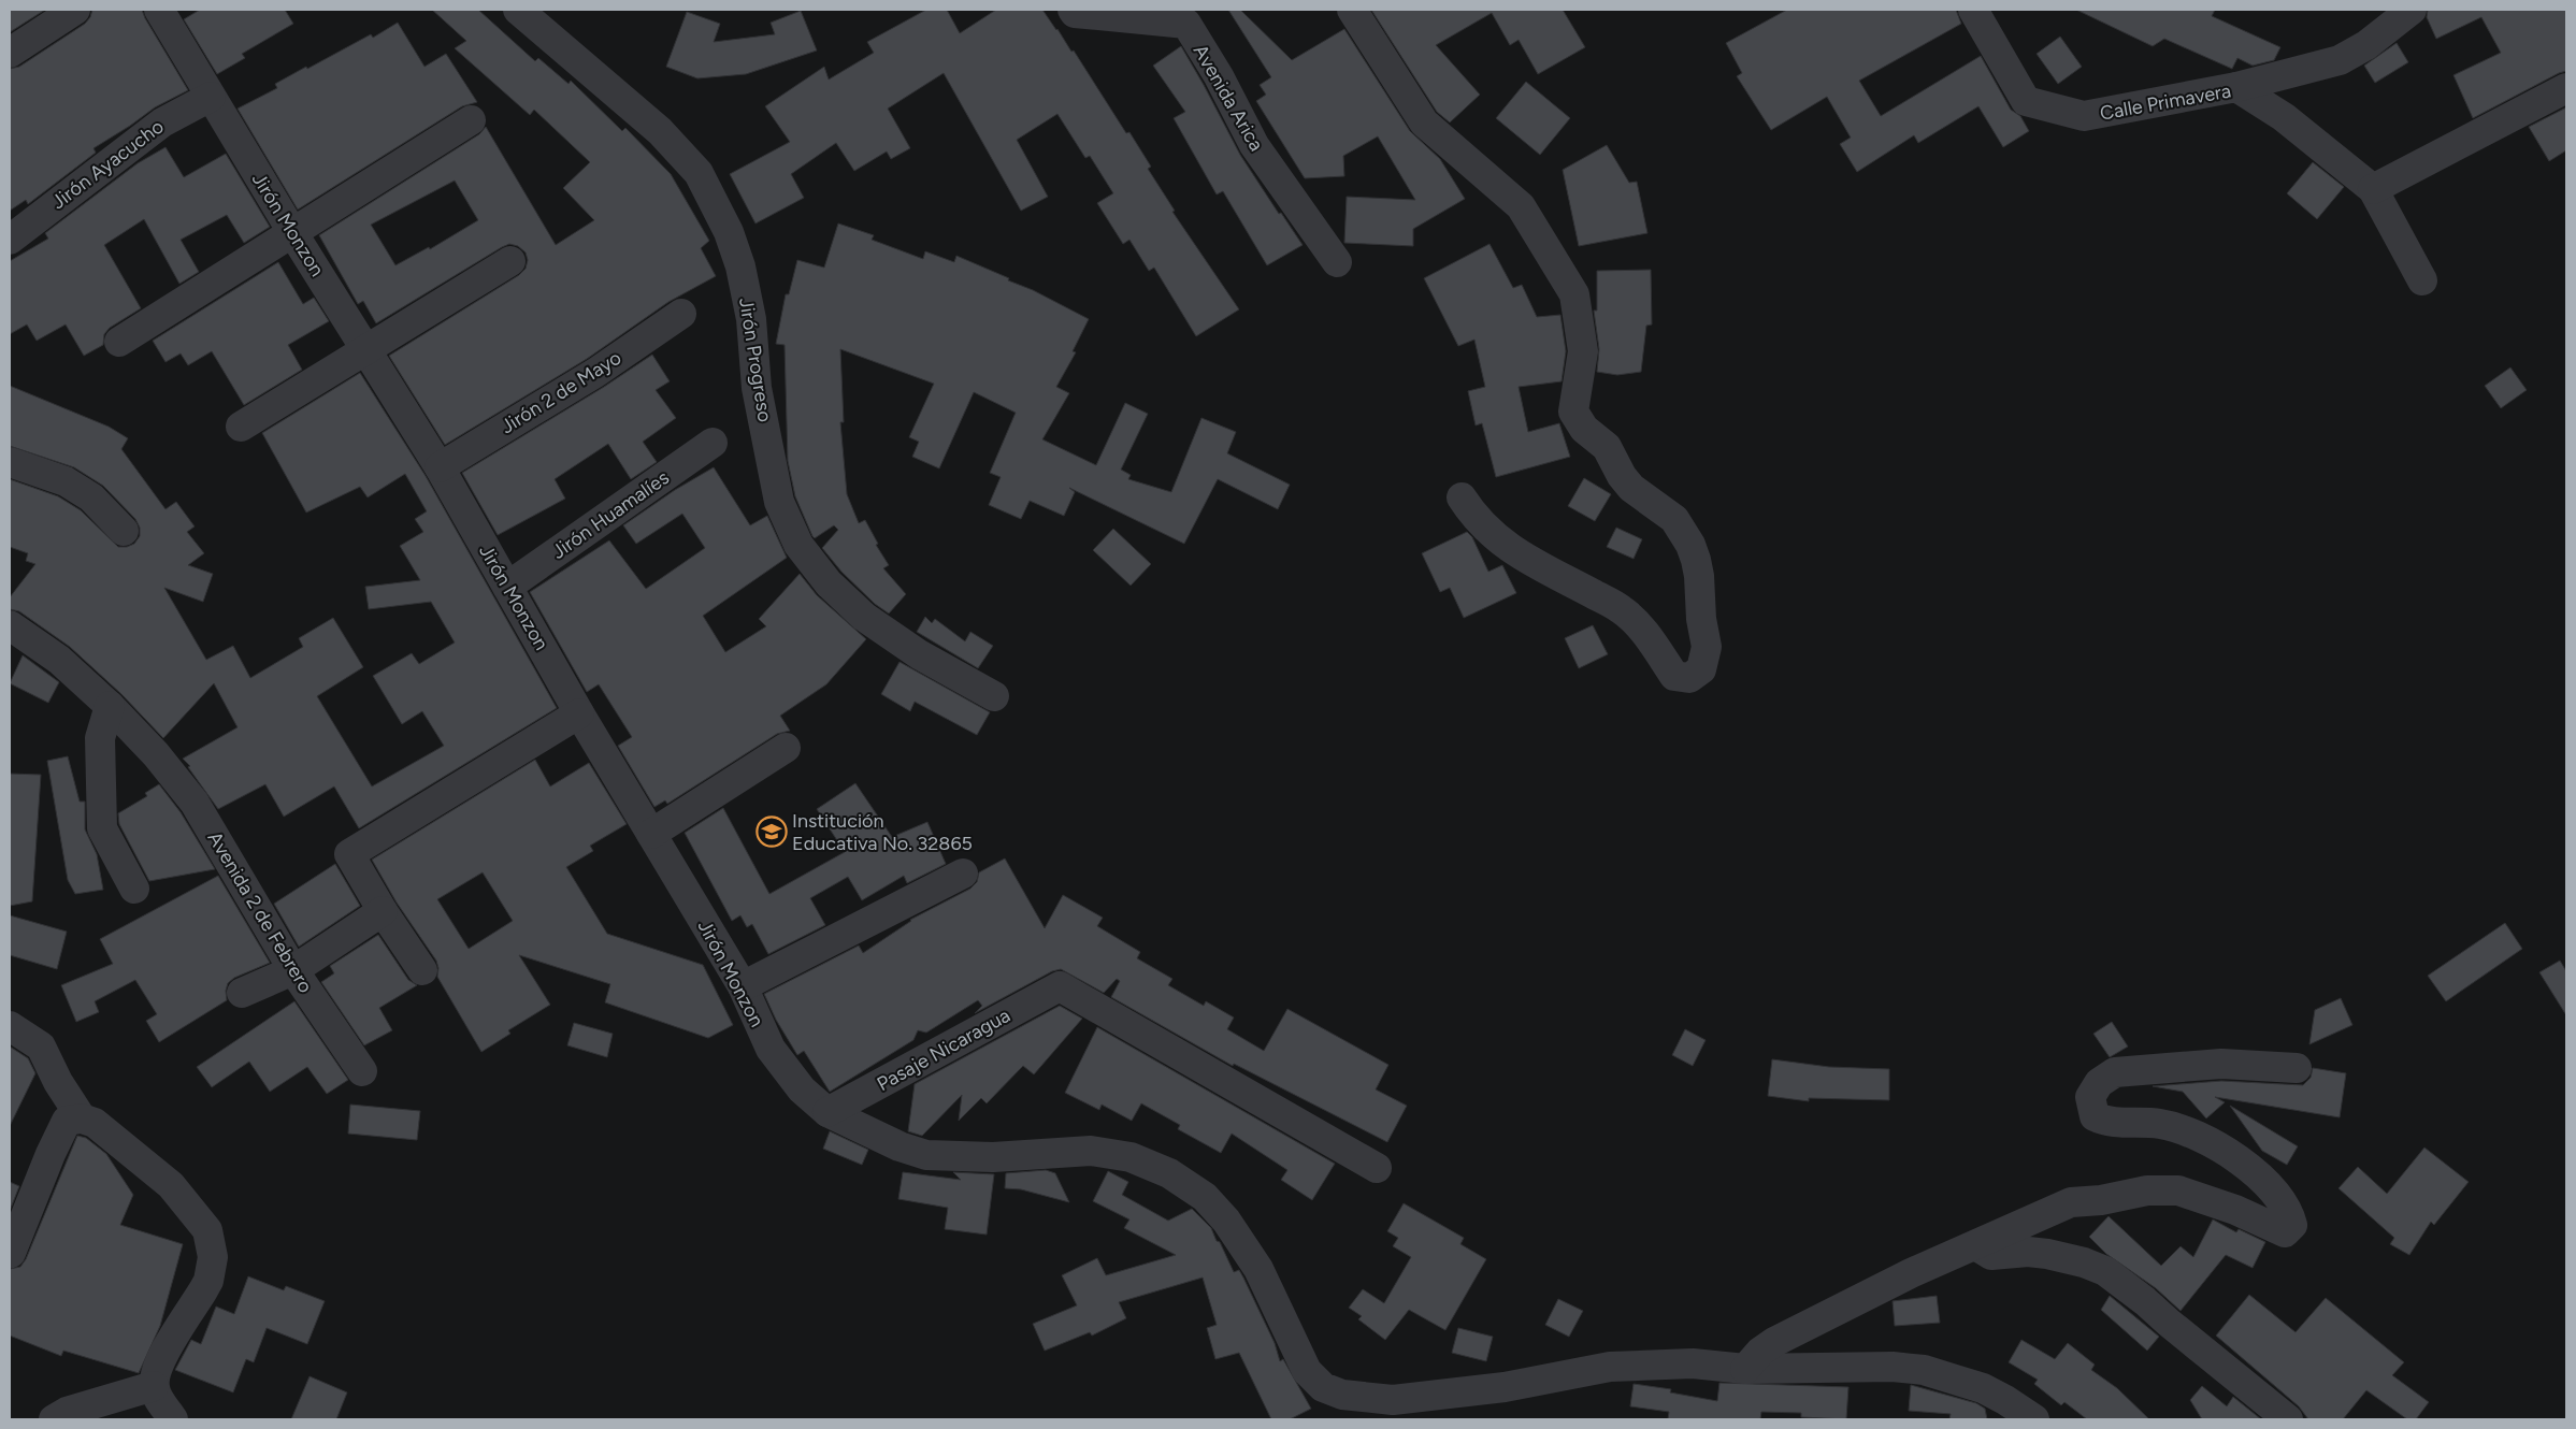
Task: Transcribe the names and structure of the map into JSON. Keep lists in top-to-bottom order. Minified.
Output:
{"streets":{"street":["Avenida Arica","Calle Primavera","Jirón Ayacucho","Jirón Monzon","Jirón Progreso","Jirón 2 de Mayo","Jirón Huamalíes","Avenida 2 de Febrero","Pasaje Nicaragua"]},"crossings":[["Jirón Ayacucho","Jirón Monzon"],["Jirón Monzon","Jirón 2 de Mayo"],["Jirón Monzon","Jirón Huamalíes"],["Jirón Monzon","Pasaje Nicaragua"]],"places":{"school or university":["Institución Educativa No. 32865"]}}
